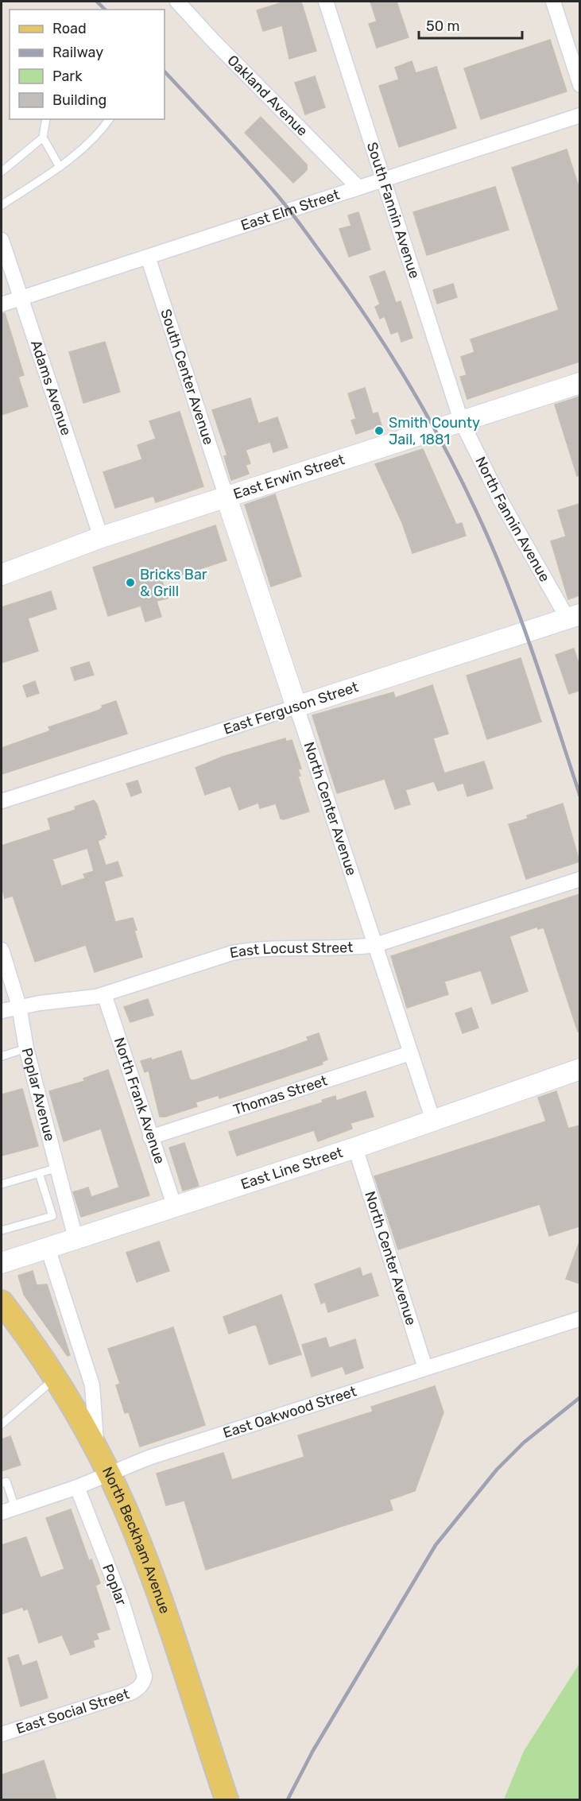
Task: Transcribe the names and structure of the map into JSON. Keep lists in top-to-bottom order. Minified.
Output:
{"streets":{"main road":["East Erwin Street","East Ferguson Street","North Center Avenue","East Line Street","North Beckham Avenue"],"street":["Oakland Avenue","East Elm Street","South Fannin Avenue","South Center Avenue","Adams Avenue","North Fannin Avenue","East Locust Street","Poplar Avenue","Thomas Street","North Frank Avenue","East Oakwood Street","Poplar","East Social Street"]},"crossings":[["Oakland Avenue","East Elm Street"],["East Elm Street","South Fannin Avenue"],["East Elm Street","South Center Avenue"],["East Elm Street","Adams Avenue"],["South Fannin Avenue","East Erwin Street"],["South Fannin Avenue","North Fannin Avenue"],["South Center Avenue","East Erwin Street"],["South Center Avenue","North Center Avenue"],["Adams Avenue","East Erwin Street"],["East Erwin Street","North Fannin Avenue"],["East Erwin Street","North Center Avenue"],["North Fannin Avenue","East Ferguson Street"],["East Ferguson Street","North Center Avenue"],["North Center Avenue","East Locust Street"],["North Center Avenue","Thomas Street"],["North Center Avenue","East Line Street"],["North Center Avenue","East Oakwood Street"],["East Locust Street","Poplar Avenue"],["East Locust Street","North Frank Avenue"],["Poplar Avenue","East Line Street"],["Thomas Street","North Frank Avenue"],["North Frank Avenue","East Line Street"],["East Oakwood Street","North Beckham Avenue"],["East Oakwood Street","Poplar"],["Poplar","East Social Street"]],"places":["Smith County Jail, 1881","Bricks Bar & Grill"],"legend":["Road","Railway","Park","Building"],"scale_bar":"50 m"}
